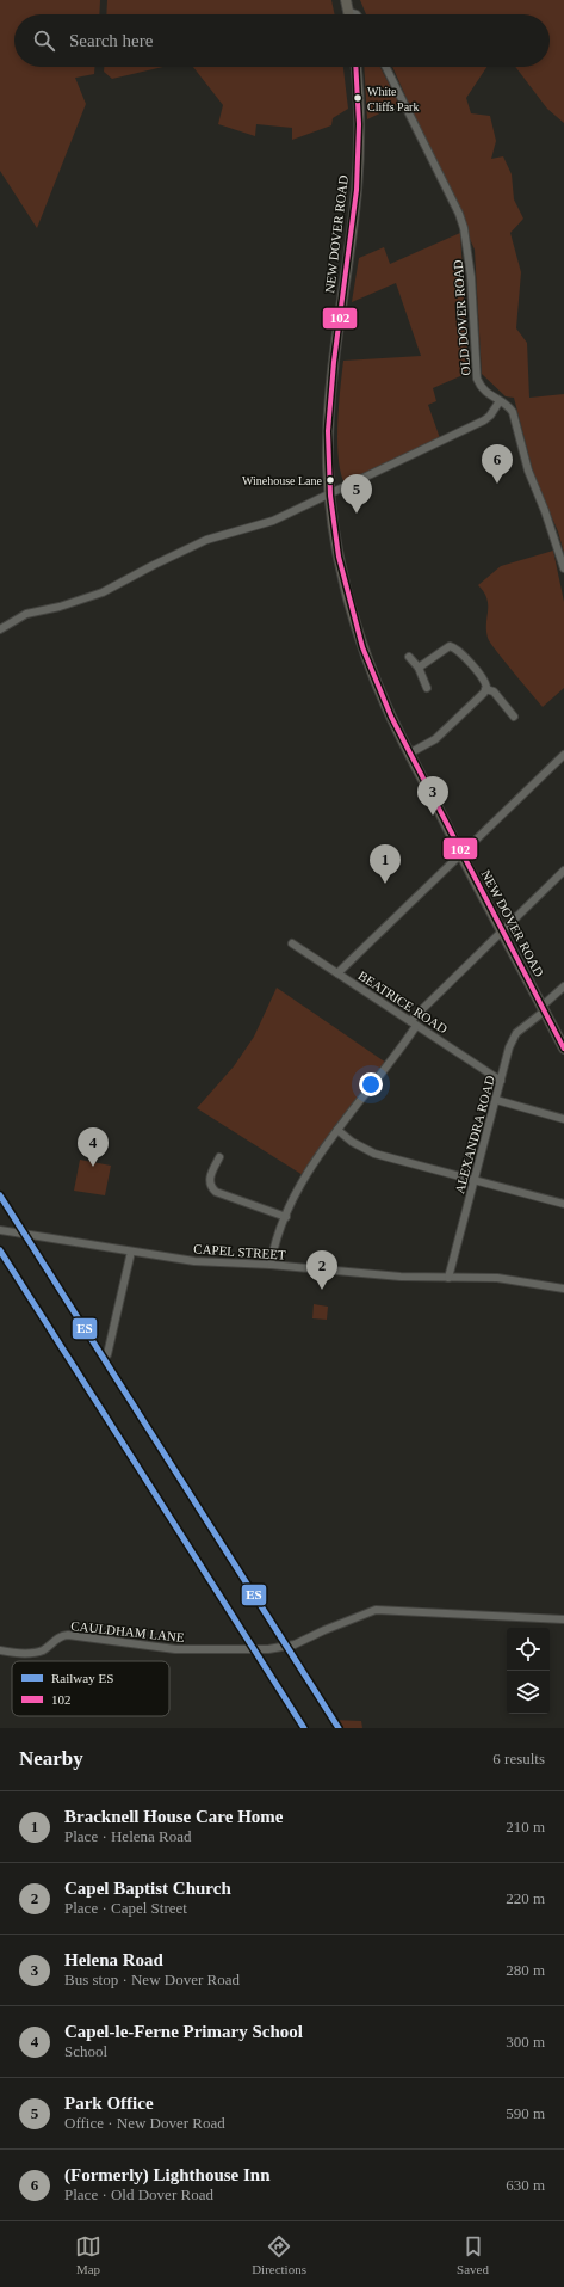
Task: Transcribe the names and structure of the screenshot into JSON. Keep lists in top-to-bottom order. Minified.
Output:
{"streets":{"main road":["NEW DOVER ROAD"],"street":["OLD DOVER ROAD","BEATRICE ROAD","ALEXANDRA ROAD","CAPEL STREET","CAULDHAM LANE"]},"crossings":[["NEW DOVER ROAD","ALEXANDRA ROAD"],["BEATRICE ROAD","ALEXANDRA ROAD"],["ALEXANDRA ROAD","CAPEL STREET"]],"places":["White Cliffs Park","Winehouse Lane"],"lines":["transit line 102","rail line ES"],"legend":["Railway ES","102"],"page":{"search":"Search here","pins":["6","5","3","1","4","2"],"heading":["Nearby","6 results"],"list":[{"mark":"1","name":"Bracknell House Care Home","note":"Place · Helena Road","value":"210 m"},{"mark":"2","name":"Capel Baptist Church","note":"Place · Capel Street","value":"220 m"},{"mark":"3","name":"Helena Road","note":"Bus stop · New Dover Road","value":"280 m"},{"mark":"4","name":"Capel-le-Ferne Primary School","note":"School","value":"300 m"},{"mark":"5","name":"Park Office","note":"Office · New Dover Road","value":"590 m"},{"mark":"6","name":"(Formerly) Lighthouse Inn","note":"Place · Old Dover Road","value":"630 m"}],"nav":["Map","Directions","Saved"]}}
